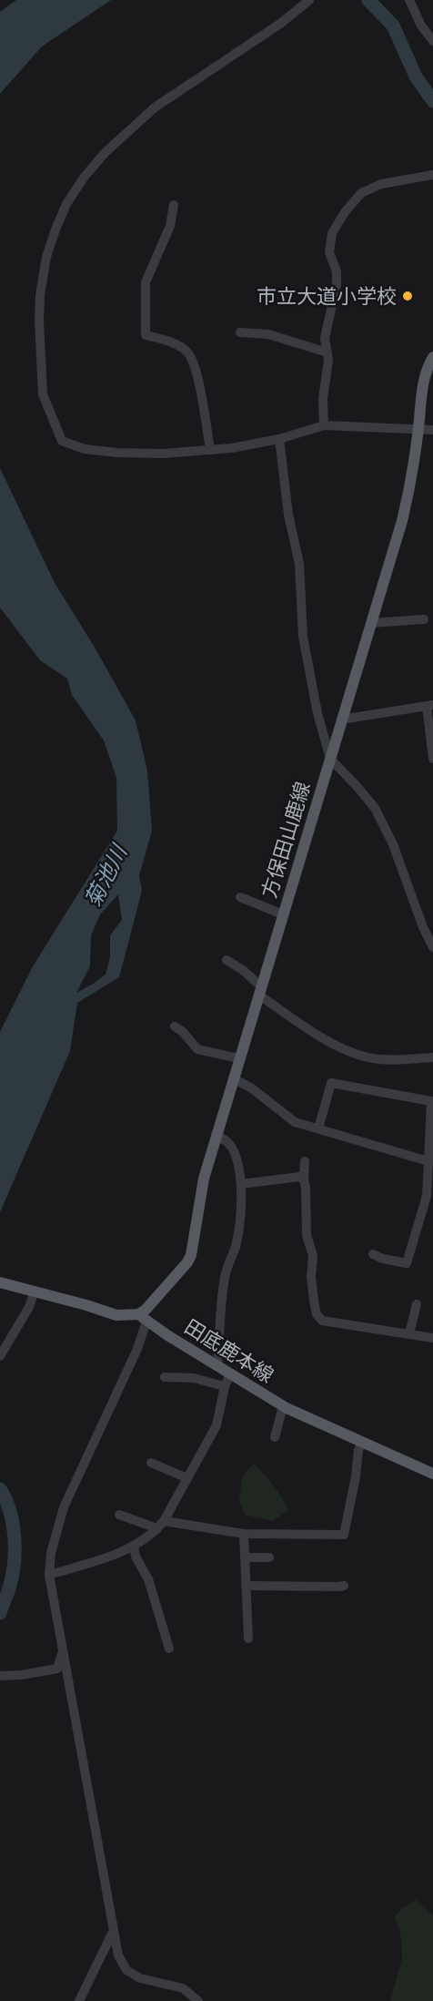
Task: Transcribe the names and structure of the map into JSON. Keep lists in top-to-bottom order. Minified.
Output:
{"streets":{"main road":["方保田山鹿線","田底鹿本線"]},"crossings":[["方保田山鹿線","田底鹿本線"]],"water":["菊池川"],"places":["市立大道小学校"]}
